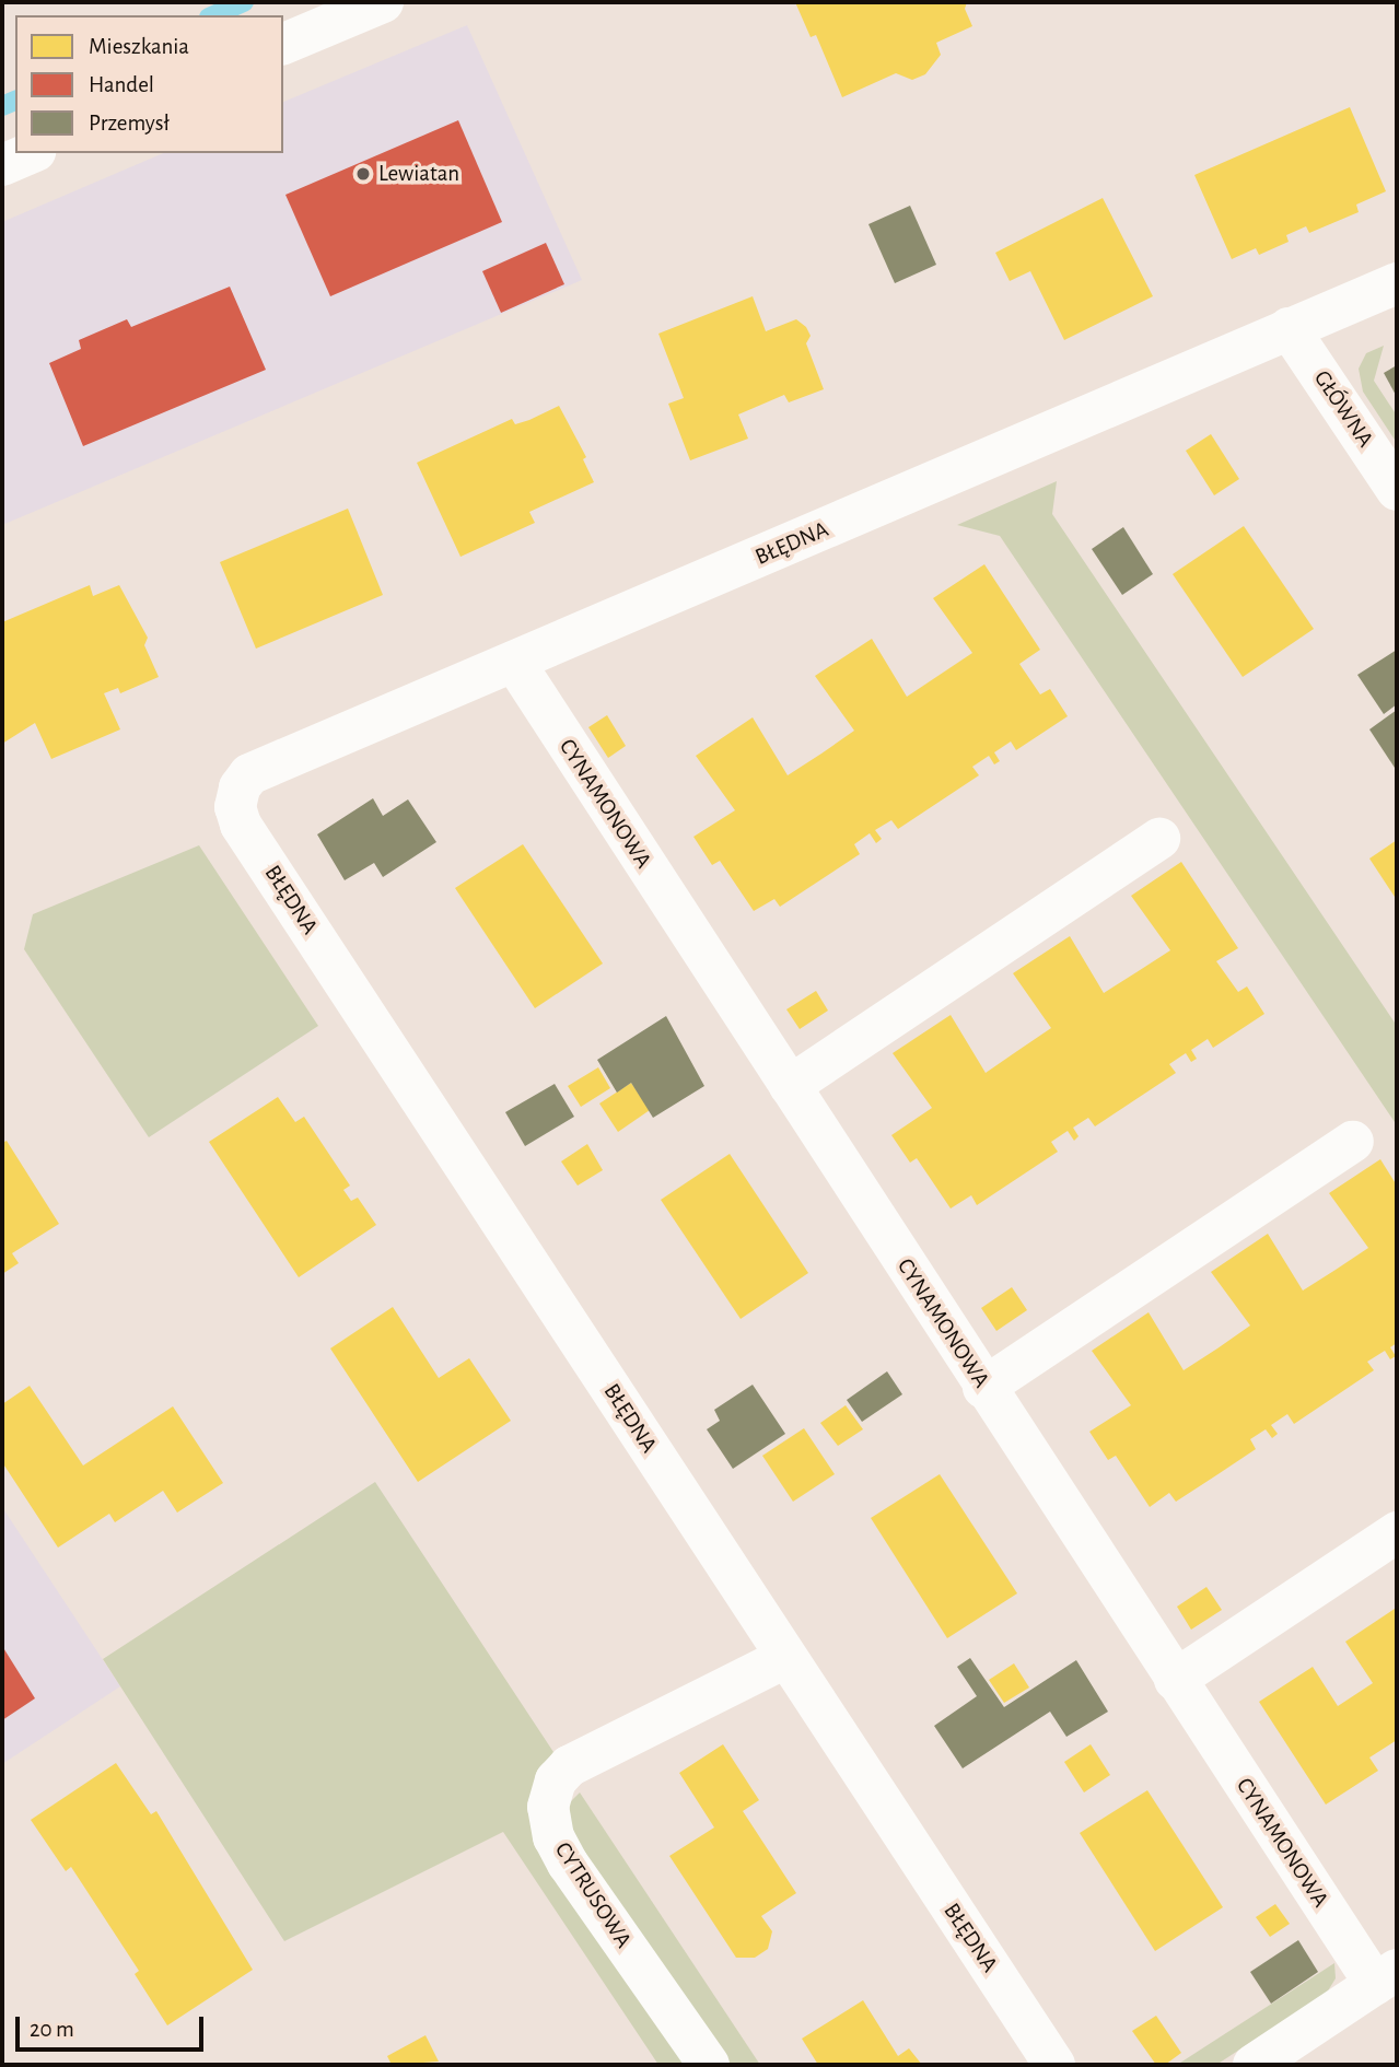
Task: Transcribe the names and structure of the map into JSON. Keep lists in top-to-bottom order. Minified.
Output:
{"streets":{"street":["GŁÓWNA","BŁĘDNA","CYNAMONOWA","CYTRUSOWA"]},"crossings":[["GŁÓWNA","BŁĘDNA"],["BŁĘDNA","CYNAMONOWA"],["BŁĘDNA","CYTRUSOWA"]],"places":["Lewiatan"],"legend":["Mieszkania","Handel","Przemysł"],"scale_bar":"20 m"}
